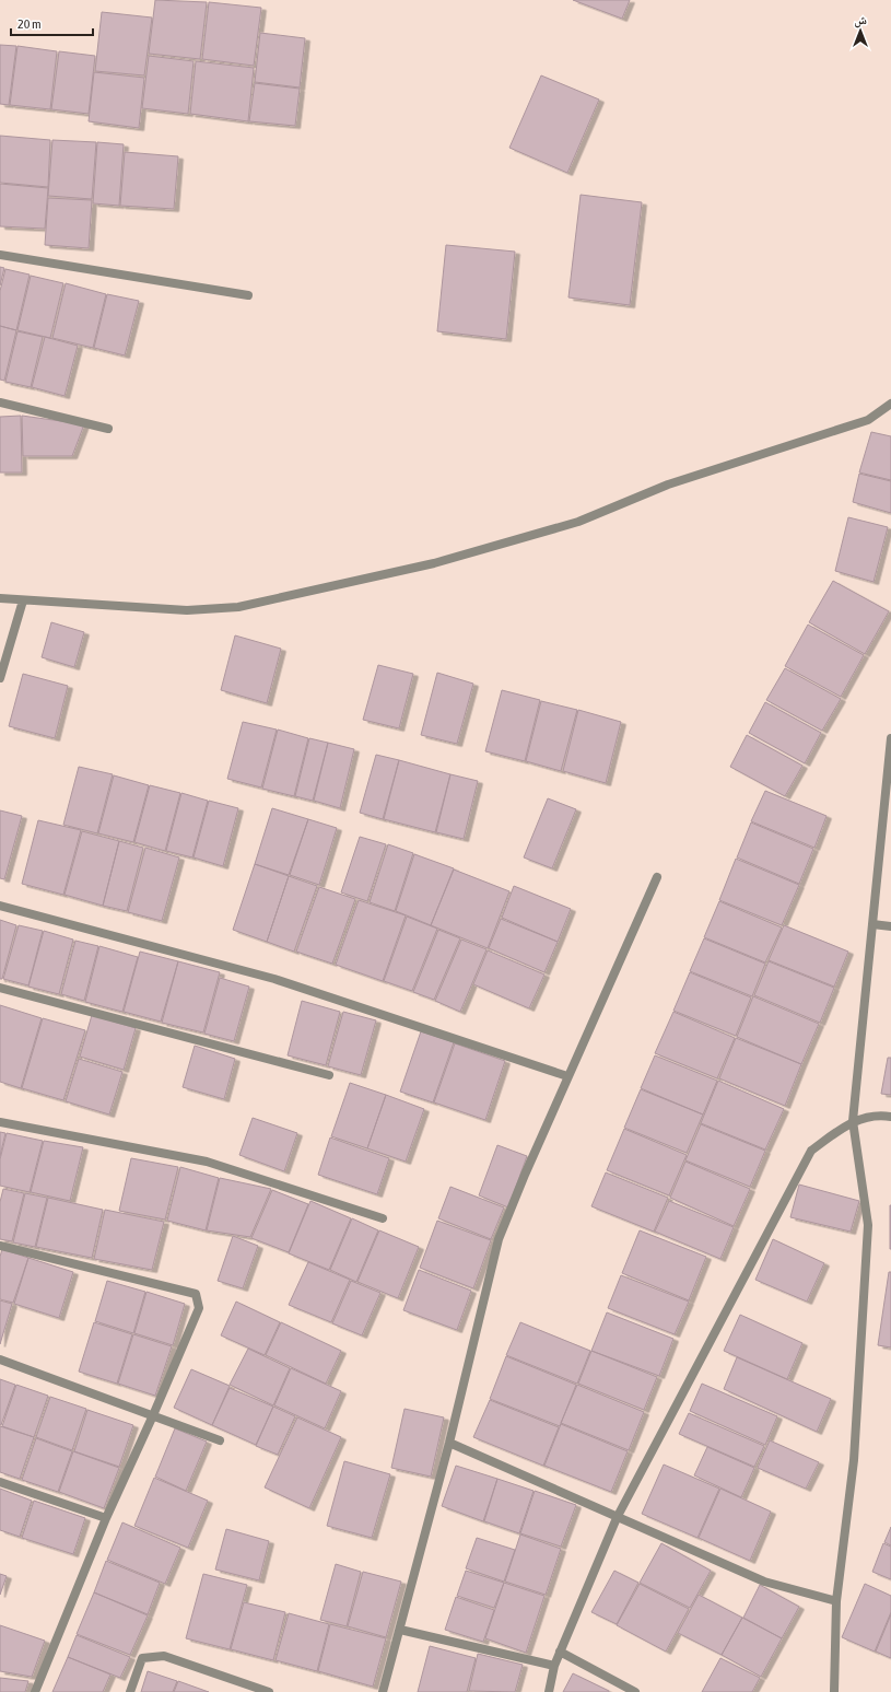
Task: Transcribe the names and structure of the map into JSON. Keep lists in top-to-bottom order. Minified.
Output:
{"scale_bar":"20 m","north":"top"}
